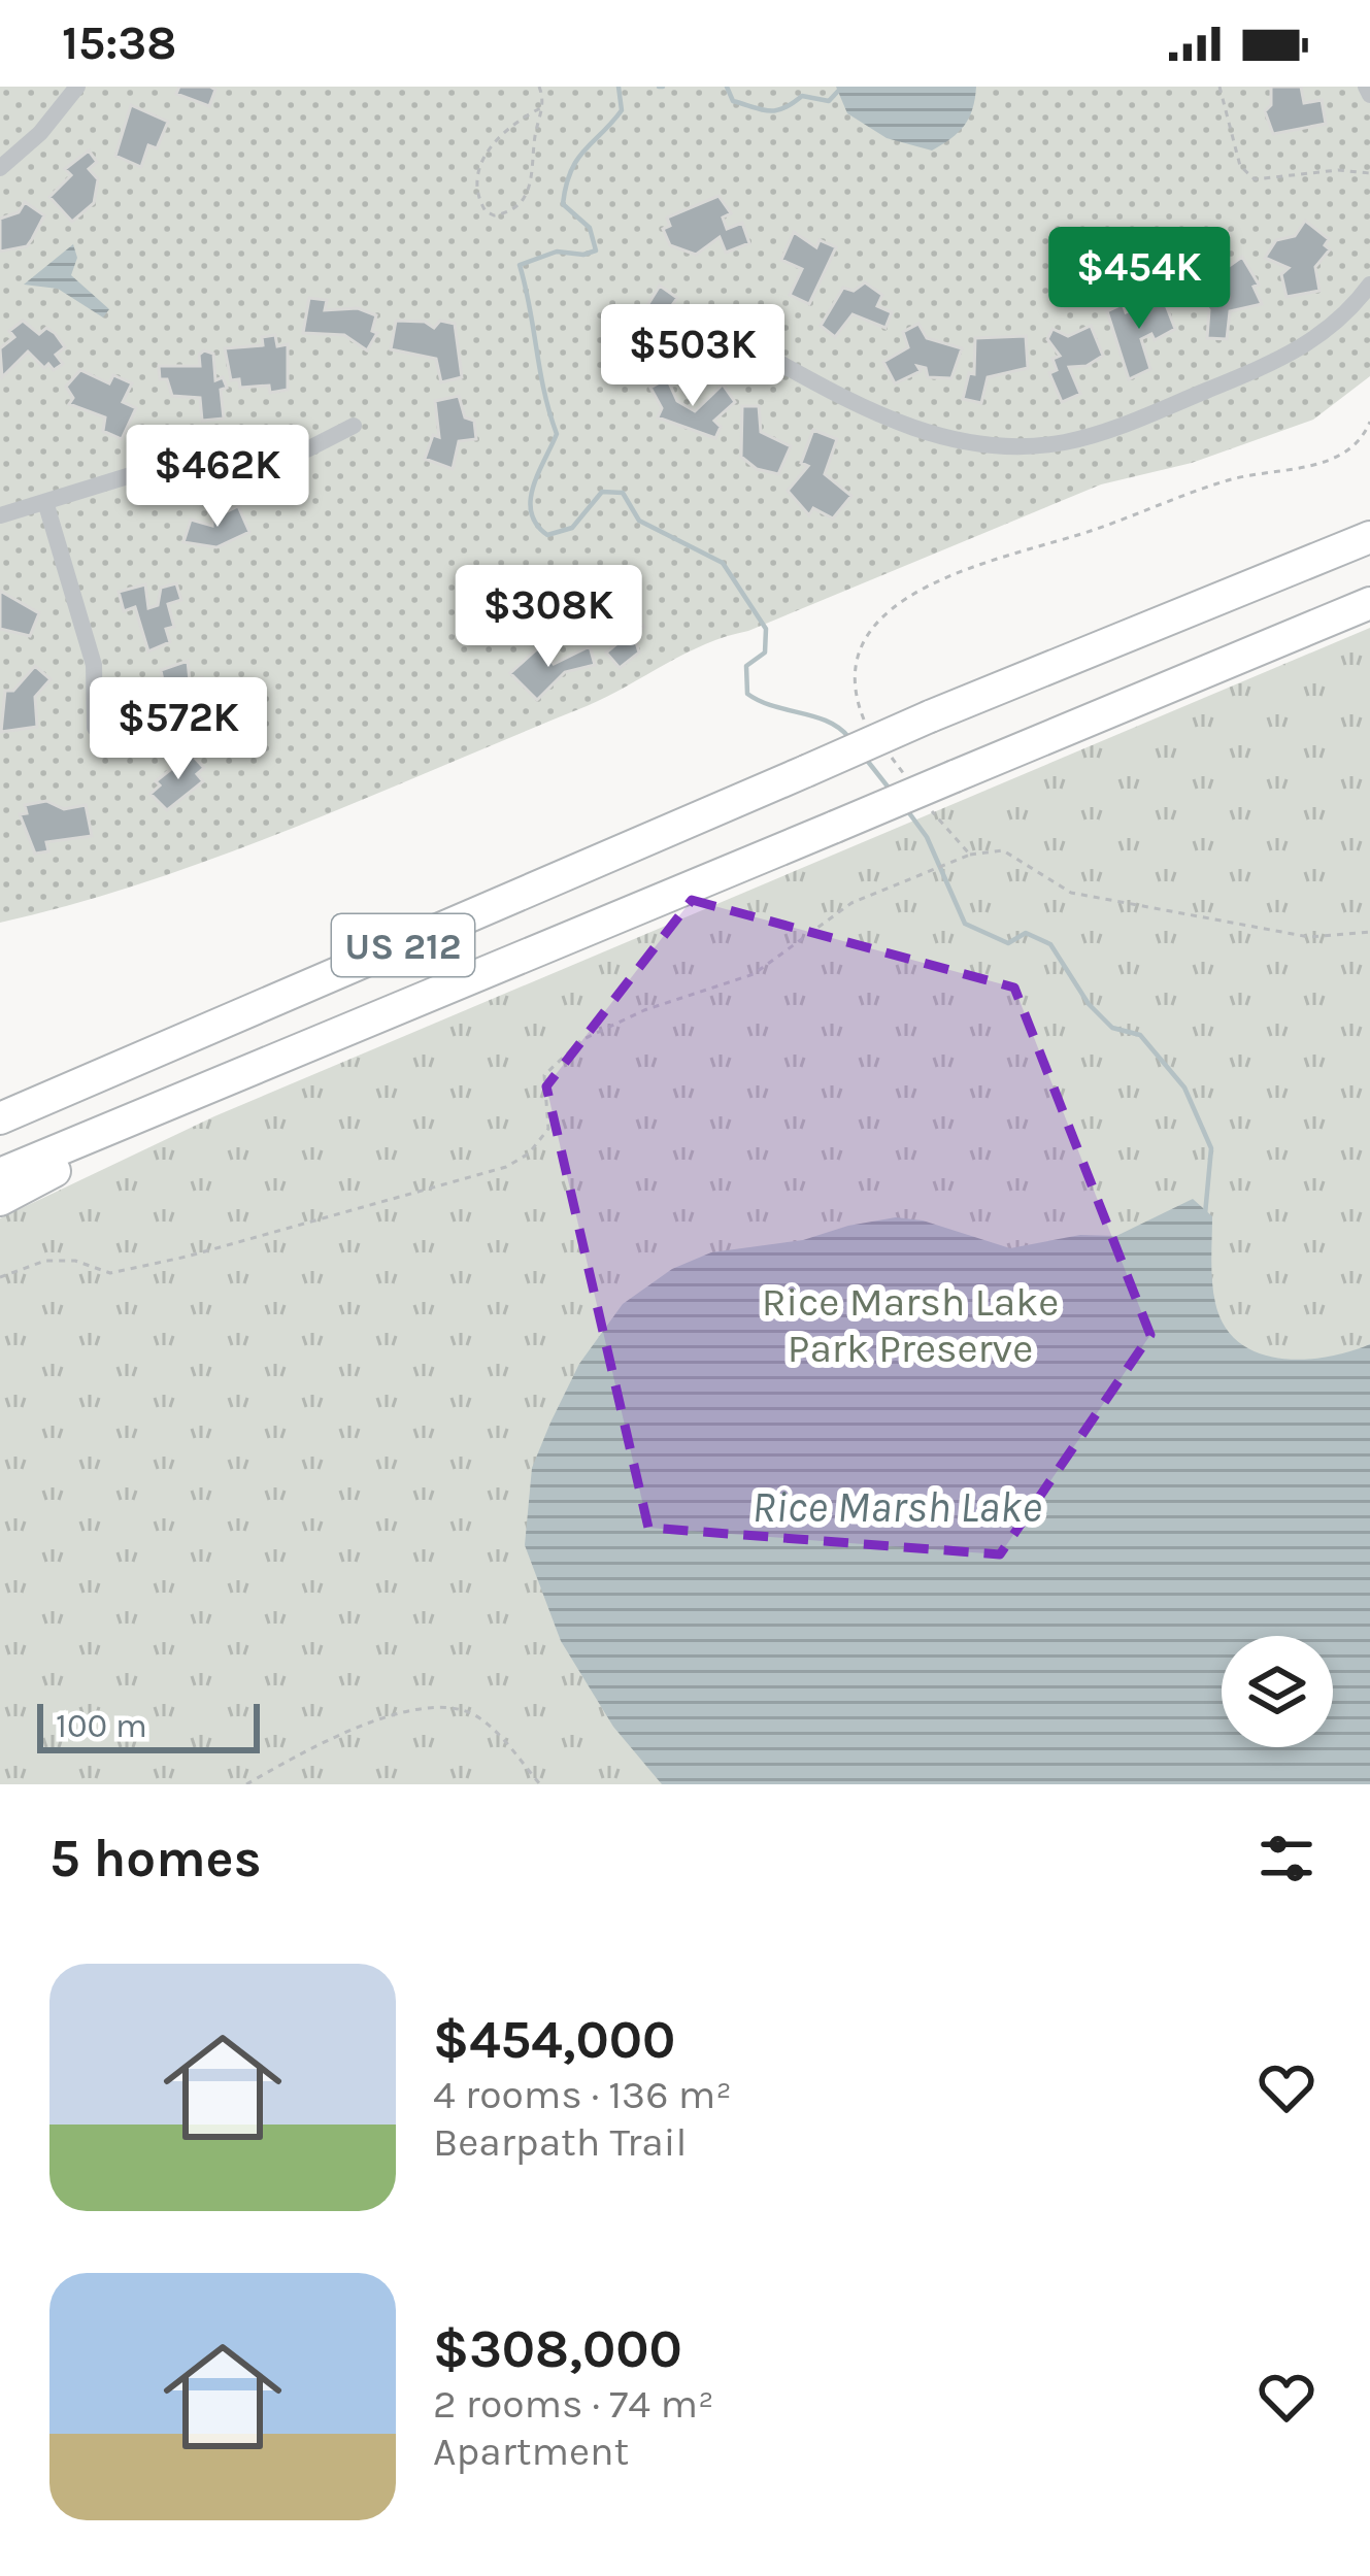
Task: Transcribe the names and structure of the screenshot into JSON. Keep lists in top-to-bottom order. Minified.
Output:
{"streets":{"highway":["US 212"]},"water":["Rice Marsh Lake"],"parks":["Rice Marsh Lake Park Preserve"],"scale_bar":"100 m","page":{"status":"15:38","price":["$454K","$503K","$462K","$308K","$572K"],"scale":"100 m","heading":"5 homes","list":[{"name":"$454,000","note":"4 rooms · 136 m² · Bearpath Trail"},{"name":"$308,000","note":"2 rooms · 74 m² · Apartment"}]}}
